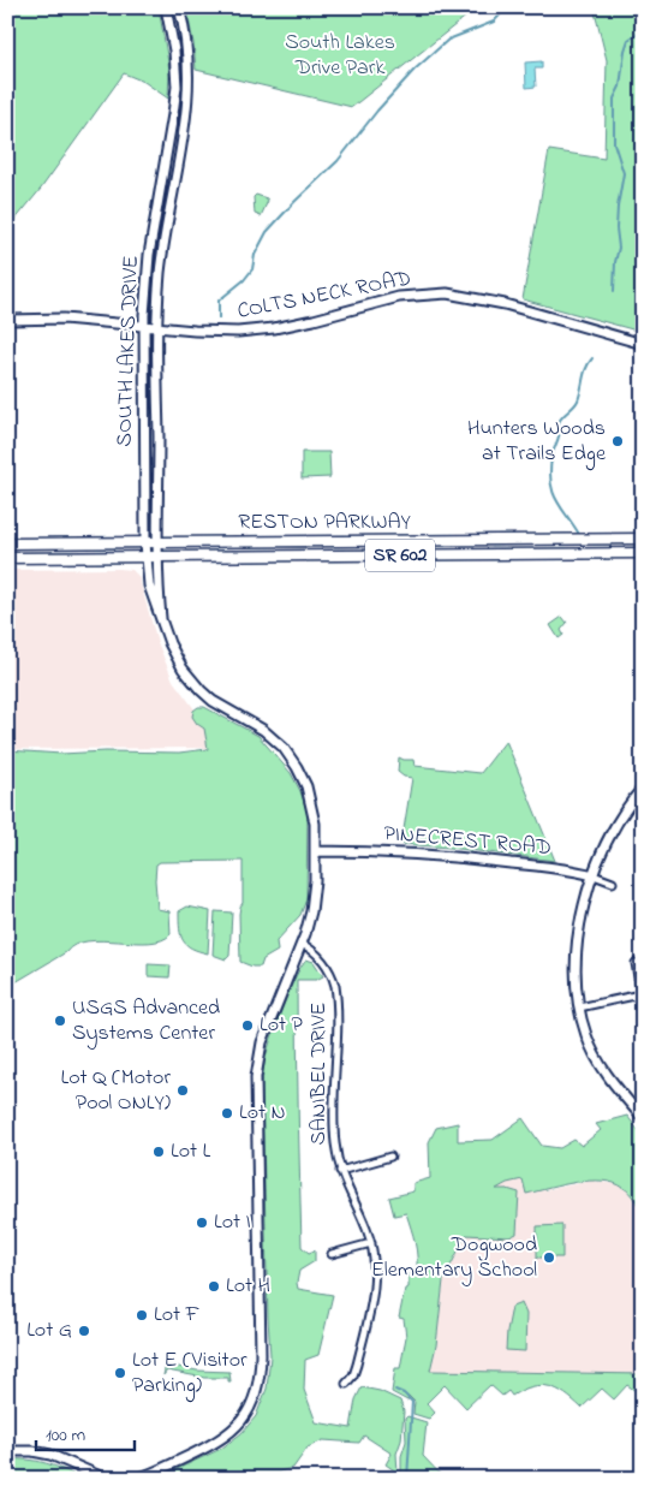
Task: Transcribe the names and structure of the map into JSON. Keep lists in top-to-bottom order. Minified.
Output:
{"streets":{"main road":["RESTON PARKWAY","SR 602"],"street":["COLTS NECK ROAD","SOUTH LAKES DRIVE","PINECREST ROAD","SANIBEL DRIVE"]},"crossings":[["COLTS NECK ROAD","SOUTH LAKES DRIVE"],["SOUTH LAKES DRIVE","RESTON PARKWAY"],["SOUTH LAKES DRIVE","PINECREST ROAD"],["SOUTH LAKES DRIVE","SANIBEL DRIVE"]],"parks":["South Lakes Drive Park"],"places":["Hunters Woods at Trails Edge","USGS Advanced Systems Center","Lot P","Lot Q (Motor Pool ONLY)","Lot N","Lot L","Lot I","Dogwood Elementary School","Lot H","Lot F","Lot G","Lot E (Visitor Parking)"],"scale_bar":"100 m"}
